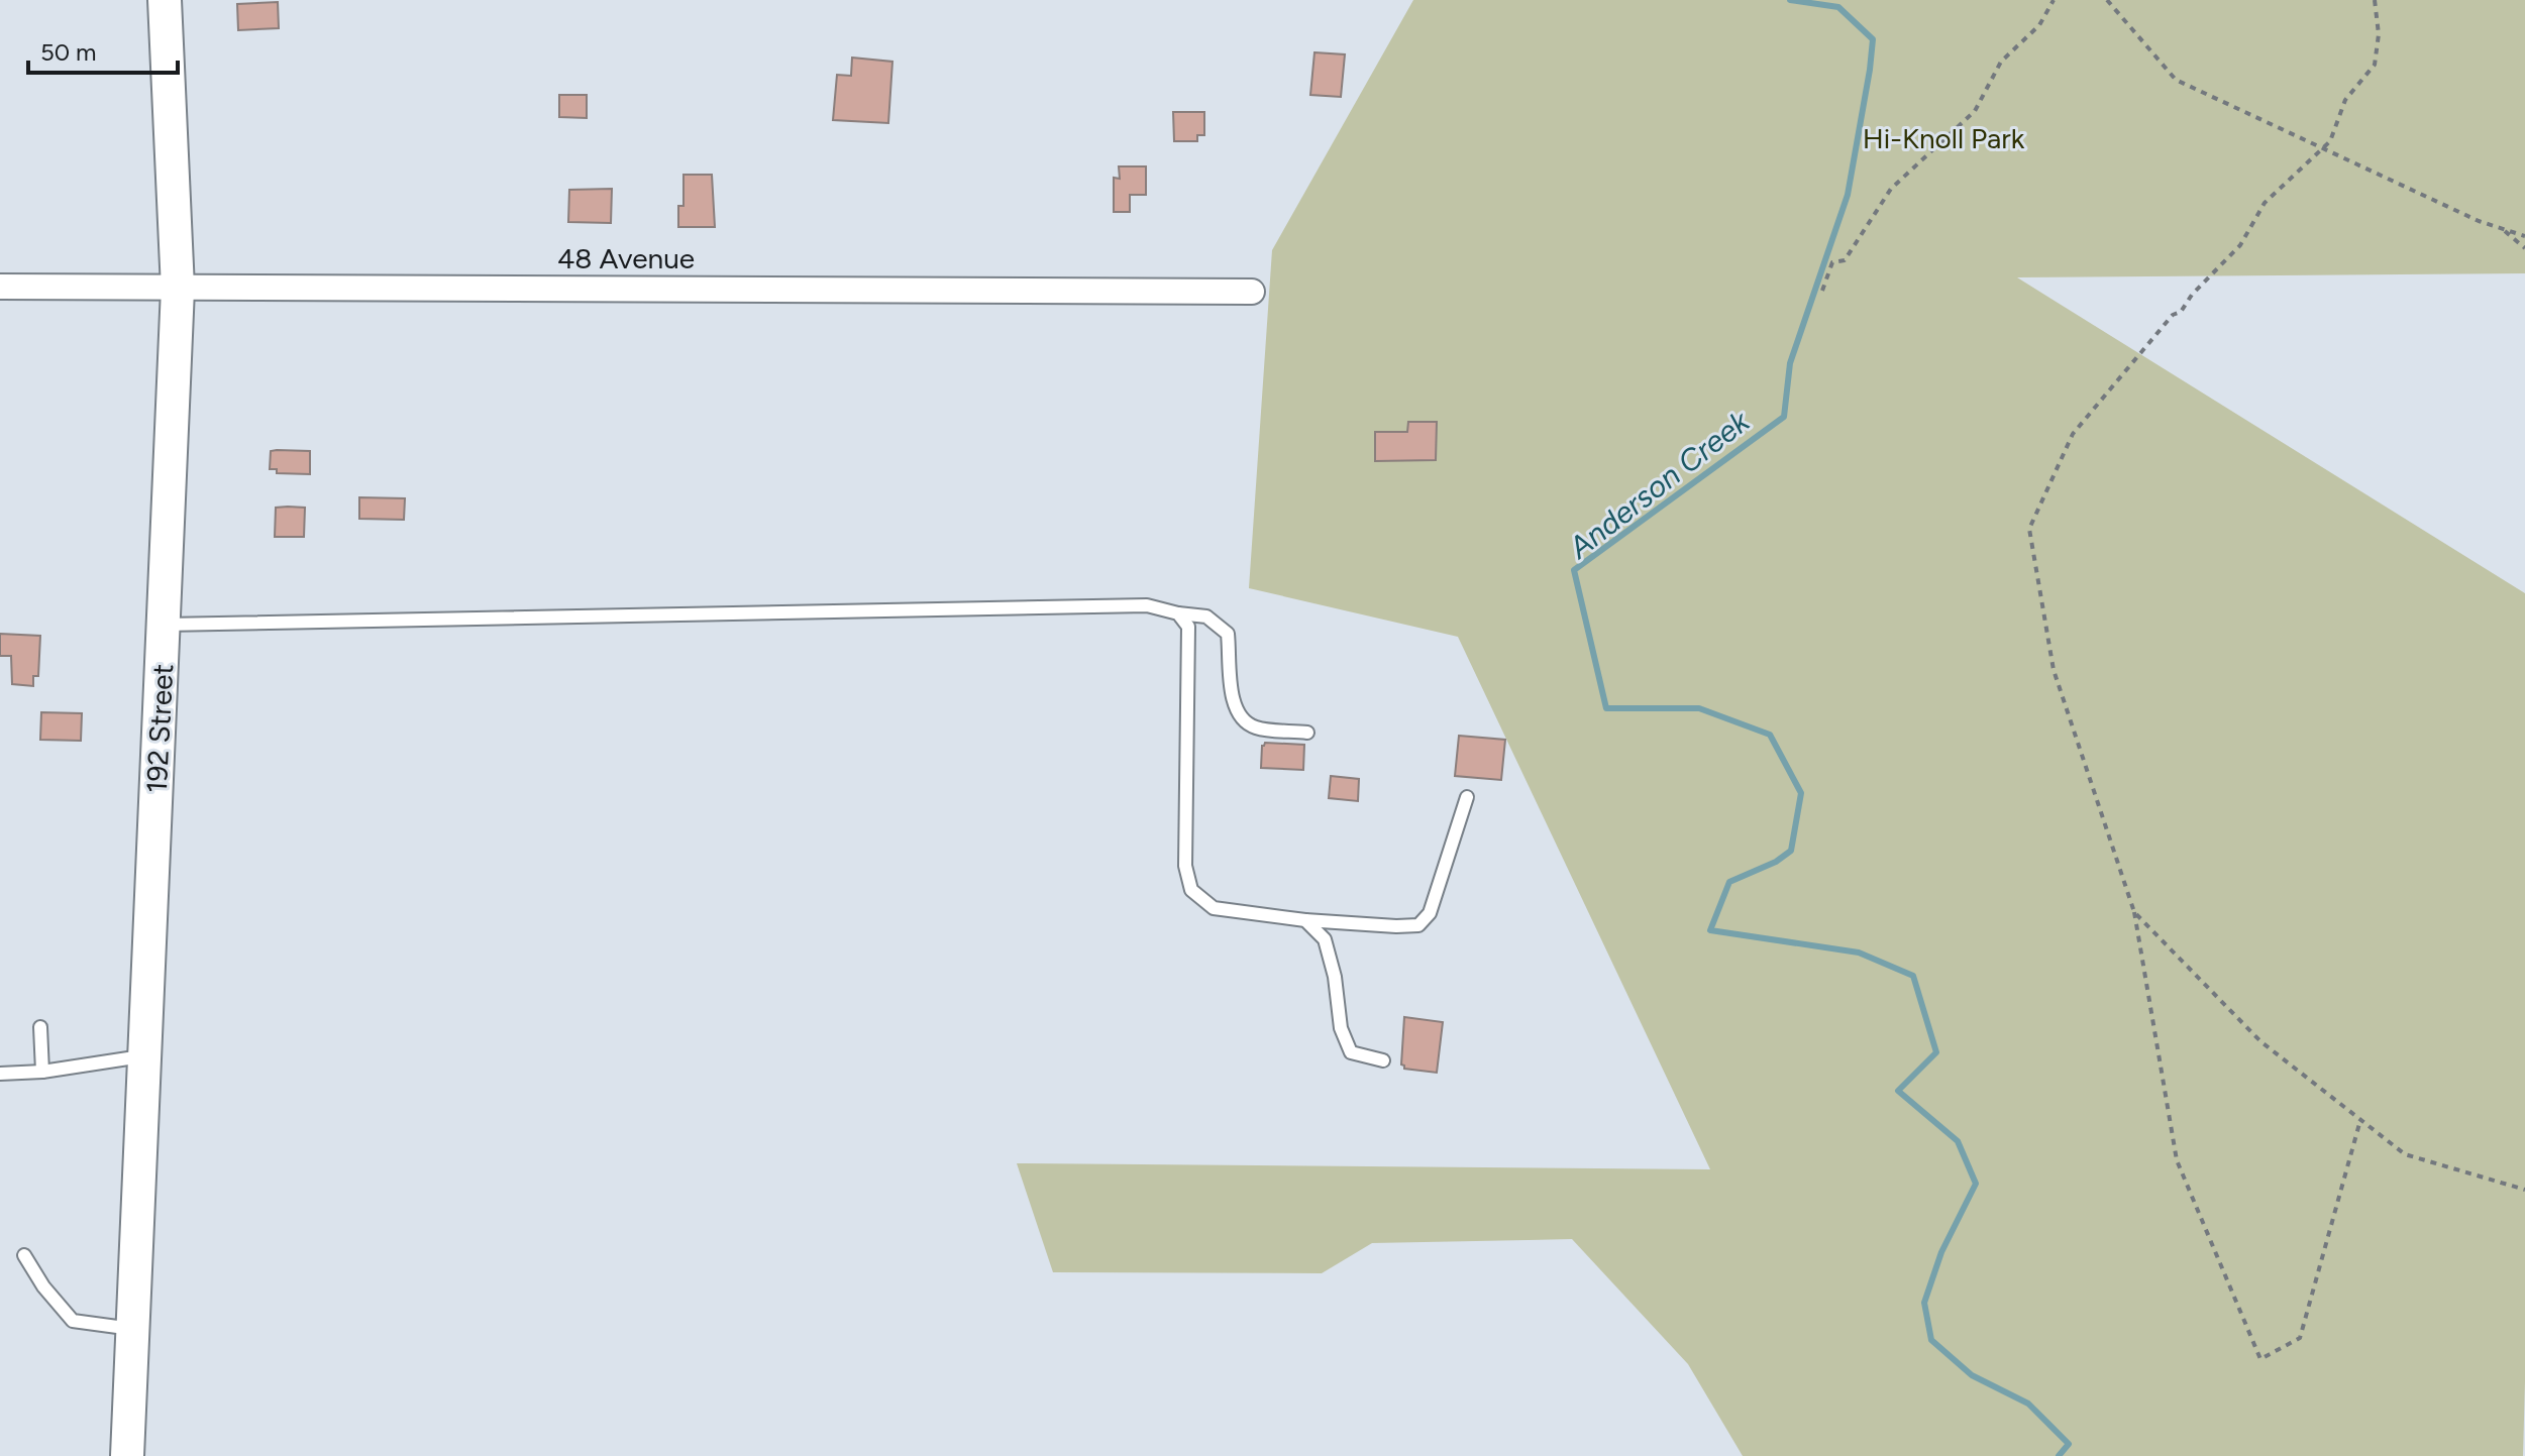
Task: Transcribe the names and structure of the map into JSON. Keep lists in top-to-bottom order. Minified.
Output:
{"streets":{"main road":["192 Street"],"street":["48 Avenue"]},"crossings":[["48 Avenue","192 Street"]],"water":["Anderson Creek"],"parks":["Hi-Knoll Park"],"scale_bar":"50 m"}
